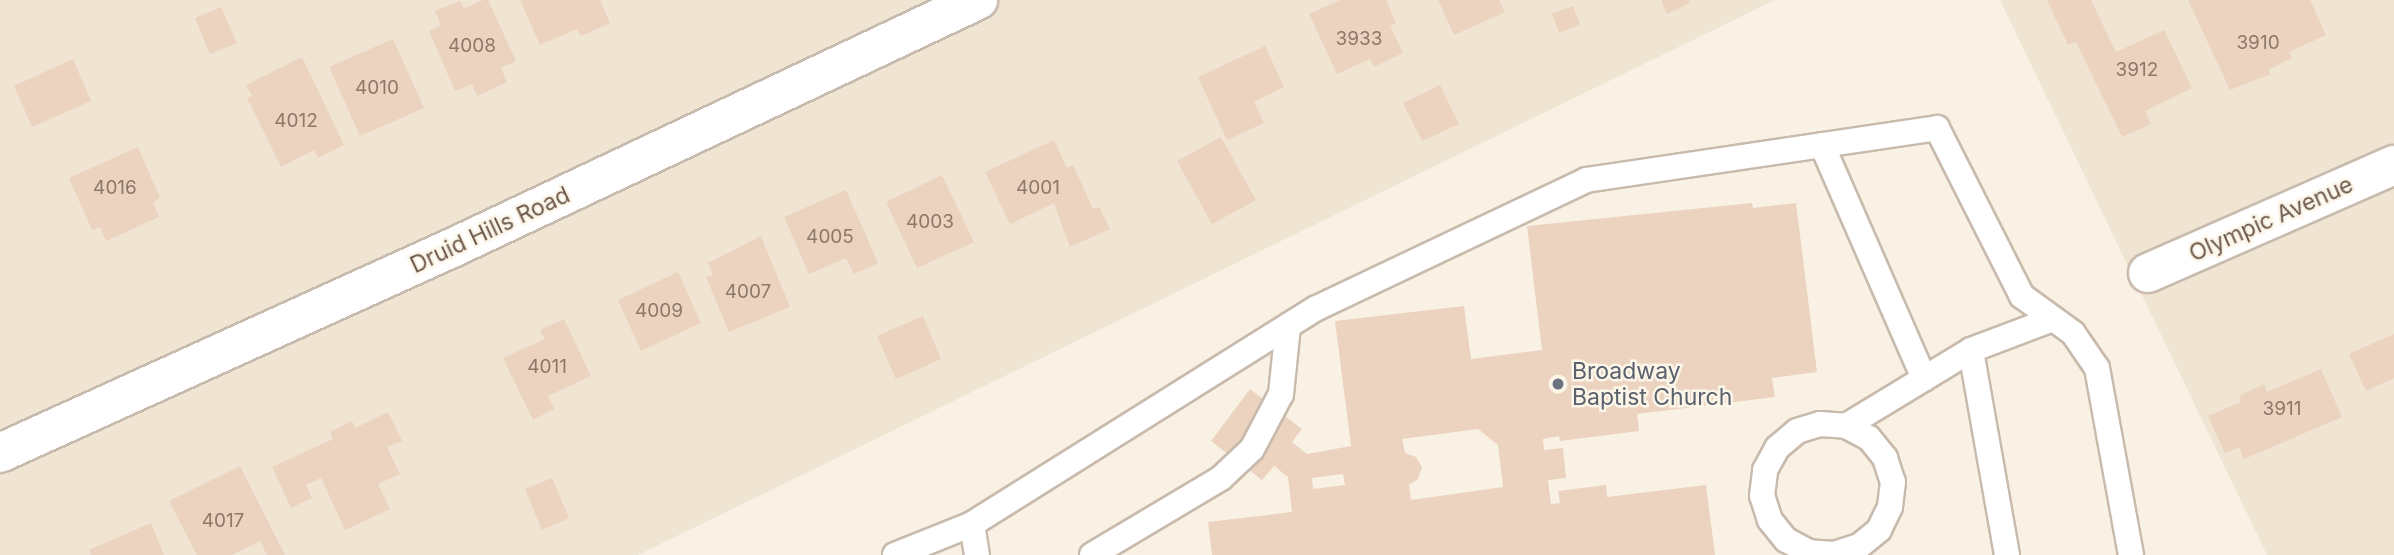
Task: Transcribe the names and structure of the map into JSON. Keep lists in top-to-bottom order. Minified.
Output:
{"streets":{"street":["Olympic Avenue","Druid Hills Road"]},"places":["Broadway Baptist Church"],"house_numbers":["3933","3910","4008","3912","4010","4012","4016","4001","4003","4005","4007","4009","4011","3911","4017"]}
